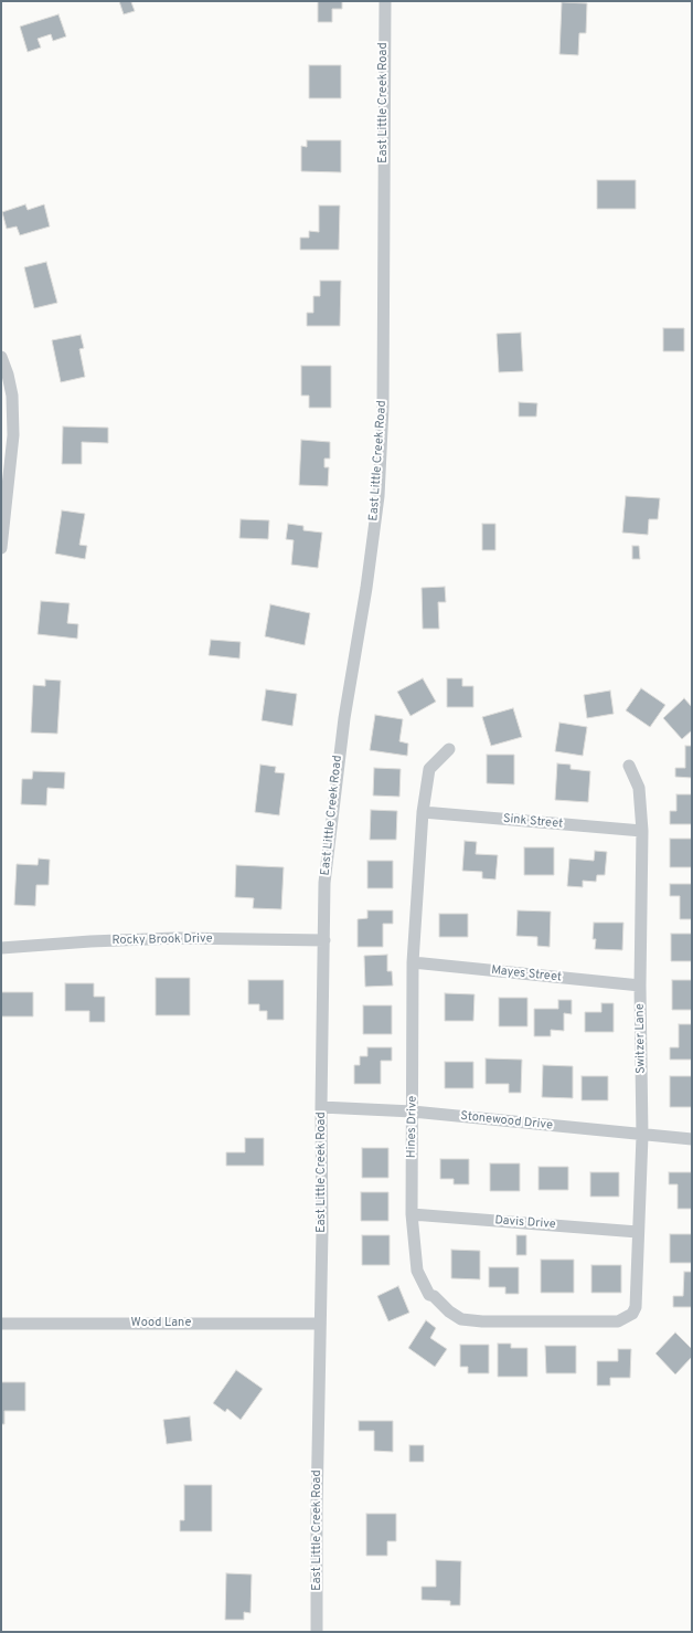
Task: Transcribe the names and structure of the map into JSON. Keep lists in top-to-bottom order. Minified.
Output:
{"streets":{"street":["East Little Creek Road","Sink Street","Rocky Brook Drive","Mayes Street","Switzer Lane","Stonewood Drive","Hines Drive","Davis Drive","Wood Lane"]},"crossings":[["East Little Creek Road","Rocky Brook Drive"],["East Little Creek Road","Stonewood Drive"],["East Little Creek Road","Wood Lane"],["Sink Street","Switzer Lane"],["Sink Street","Hines Drive"],["Mayes Street","Switzer Lane"],["Mayes Street","Hines Drive"],["Switzer Lane","Stonewood Drive"],["Switzer Lane","Hines Drive"],["Switzer Lane","Davis Drive"],["Stonewood Drive","Hines Drive"],["Hines Drive","Davis Drive"]]}
